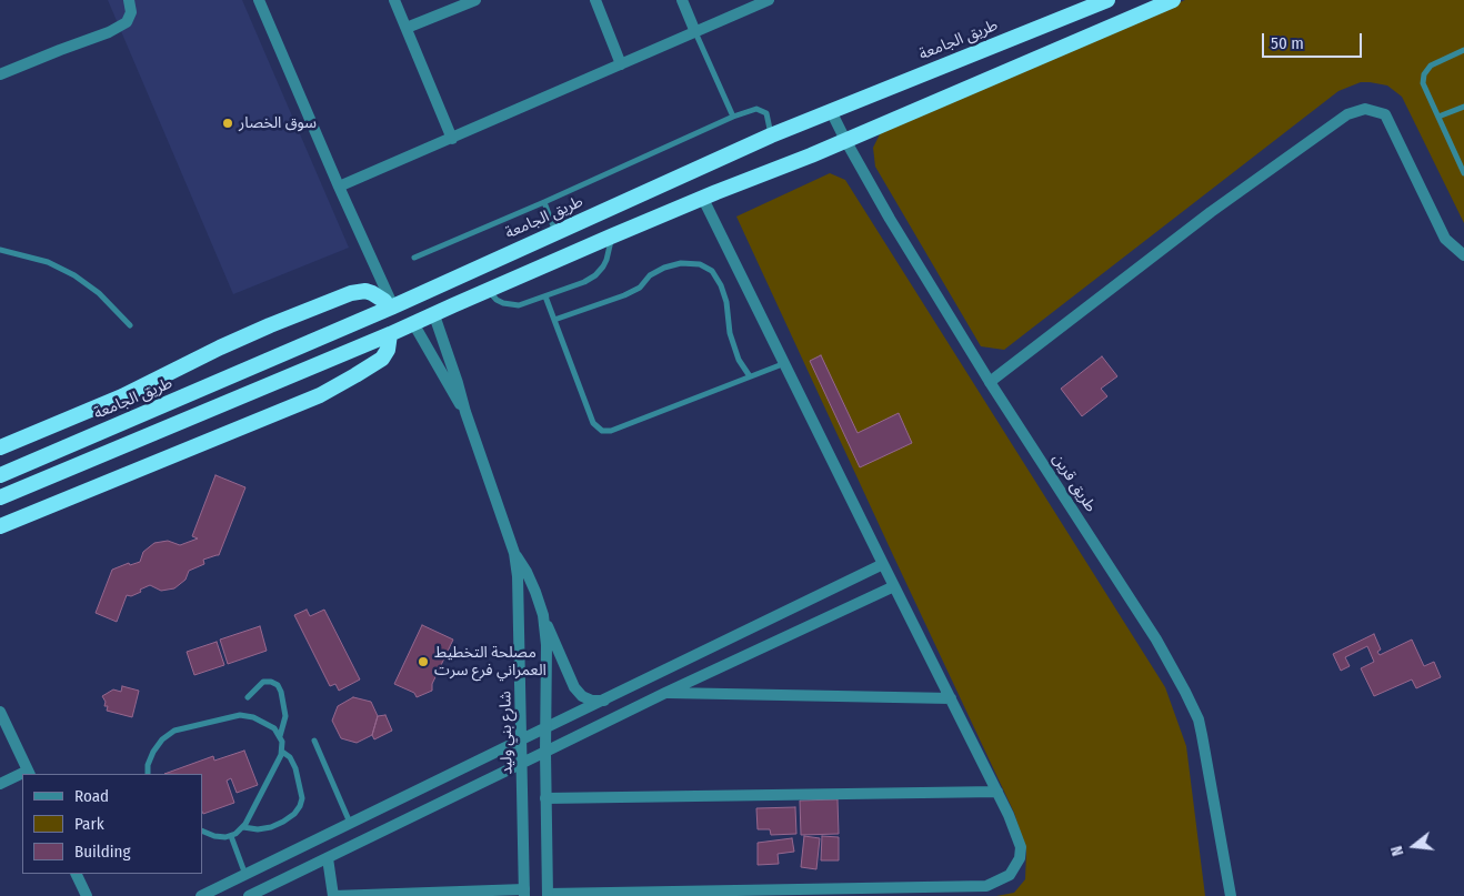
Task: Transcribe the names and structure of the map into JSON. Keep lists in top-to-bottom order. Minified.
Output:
{"streets":{"highway":["طريق الجامعة"],"street":["طريق قرين","شارع بني وليد"]},"crossings":[["طريق الجامعة","طريق قرين"]],"places":["سوق الخصار","مصلحة التخطيط العمراني فرع سرت"],"legend":["Road","Park","Building"],"scale_bar":"50 m","north":"left"}
